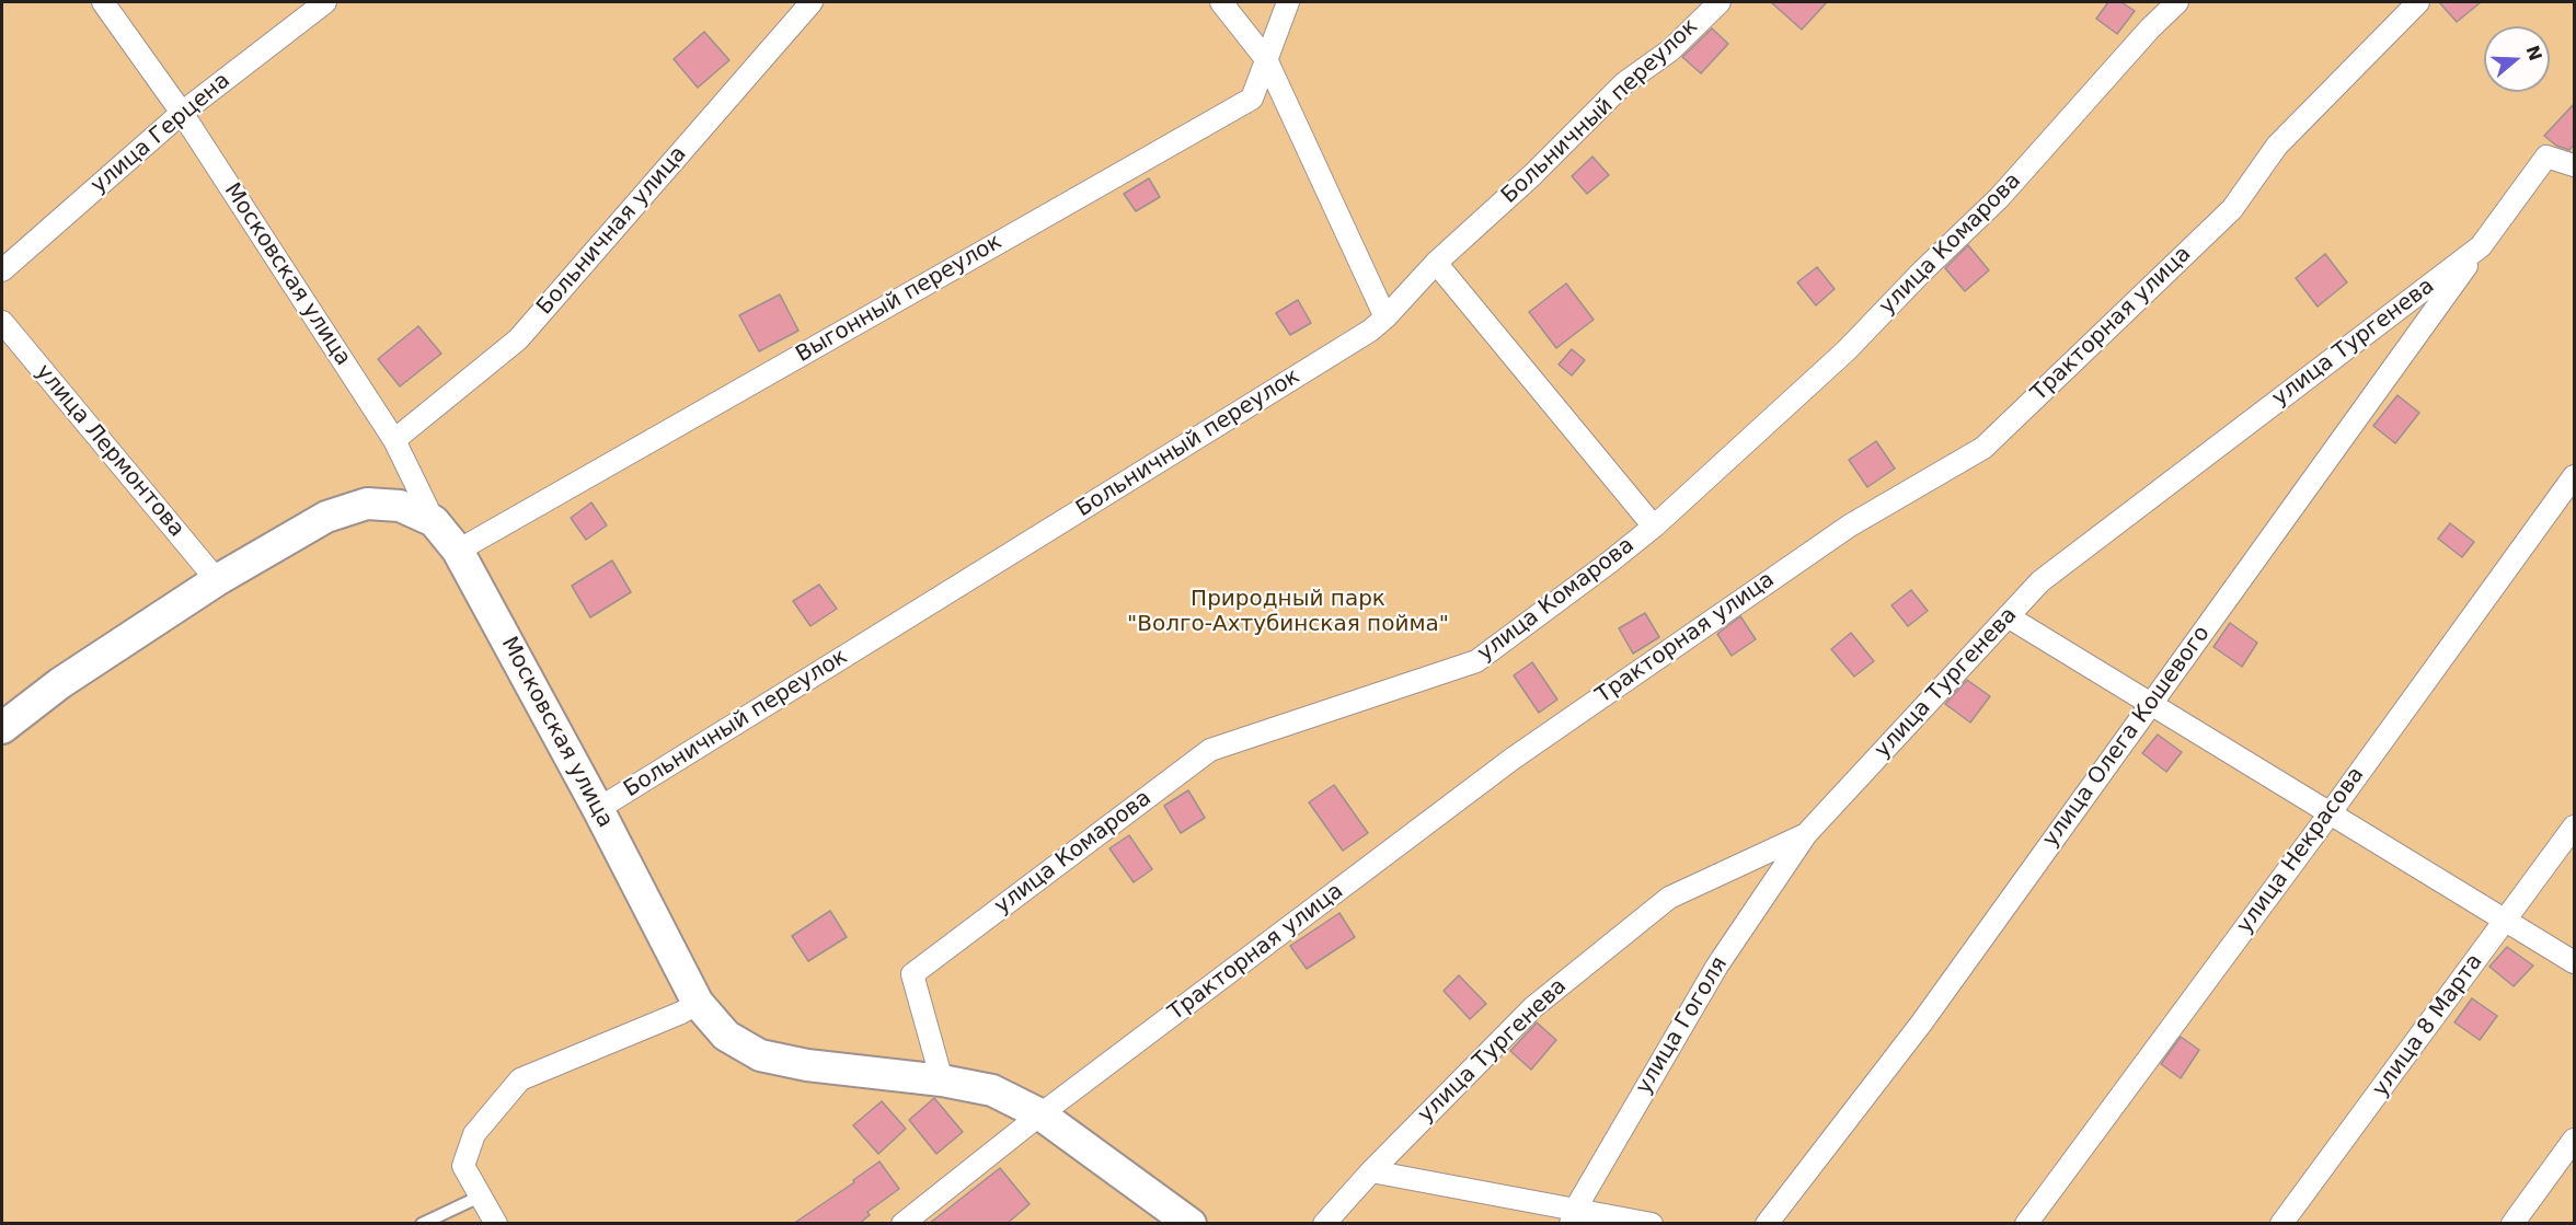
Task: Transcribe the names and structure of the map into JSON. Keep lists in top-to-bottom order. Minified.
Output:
{"streets":{"street":["Больничный переулок","улица Герцена","Больничная улица","улица Комарова","Московская улица","Выгонный переулок","Тракторная улица","улица Тургенева","улица Лермонтова","улица Олега Кошевого","улица Некрасова","улица Гоголя","улица 8 Марта"]},"crossings":[["Больничный переулок","Московская улица"],["улица Герцена","Московская улица"],["Больничная улица","Московская улица"],["улица Комарова","Московская улица"],["Московская улица","Выгонный переулок"],["Московская улица","Тракторная улица"],["улица Тургенева","улица Олега Кошевого"],["улица Тургенева","улица Гоголя"]],"parks":["Природный парк \"Волго-Ахтубинская пойма\""],"north":"right"}
